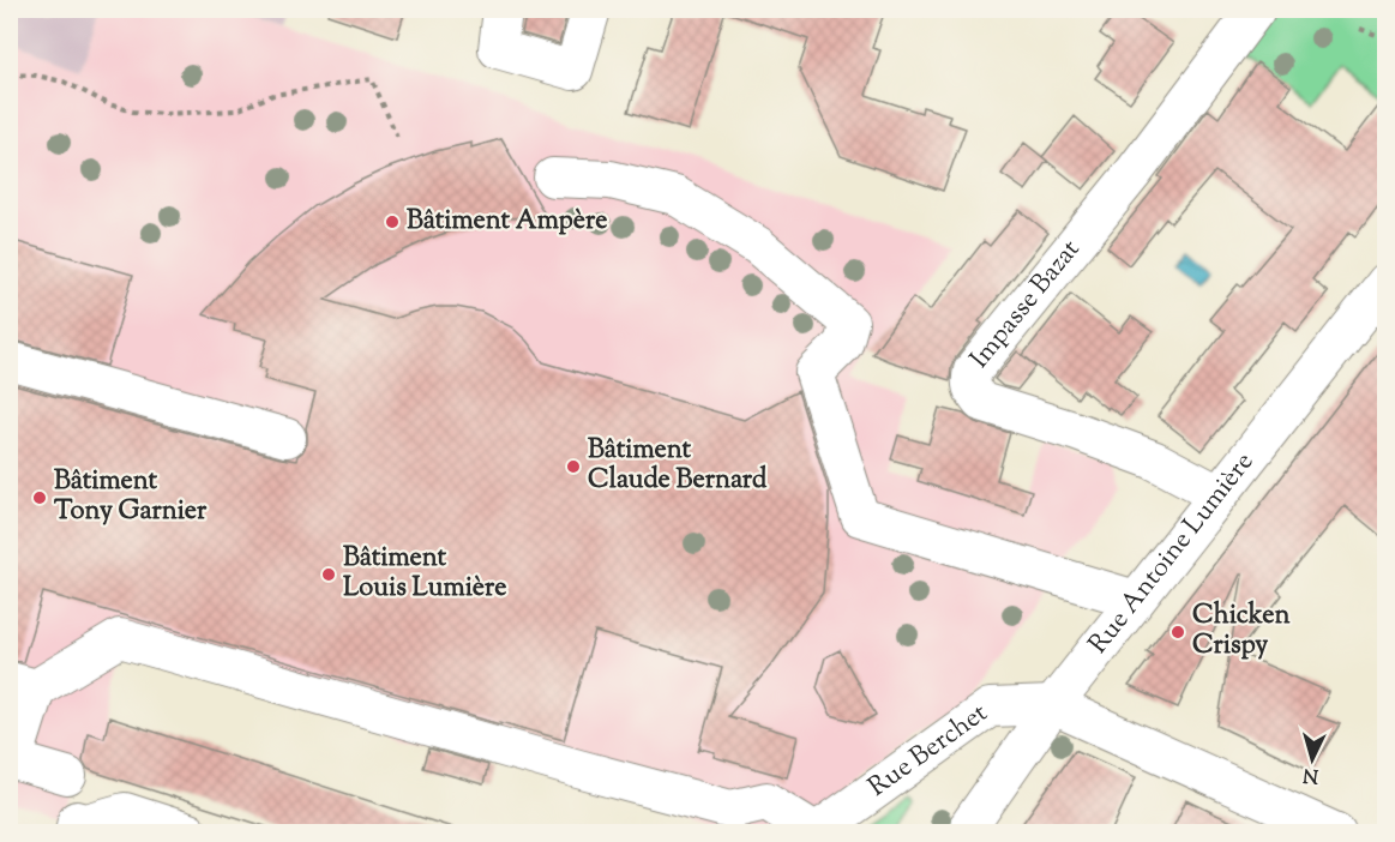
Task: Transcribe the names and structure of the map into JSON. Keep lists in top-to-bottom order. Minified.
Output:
{"streets":{"street":["Impasse Bazat","Rue Antoine Lumière","Rue Berchet"]},"crossings":[["Impasse Bazat","Rue Antoine Lumière"],["Rue Antoine Lumière","Rue Berchet"]],"places":["Bâtiment Ampère","Bâtiment Claude Bernard","Bâtiment Tony Garnier","Bâtiment Louis Lumière","Chicken Crispy"],"north":"bottom"}
